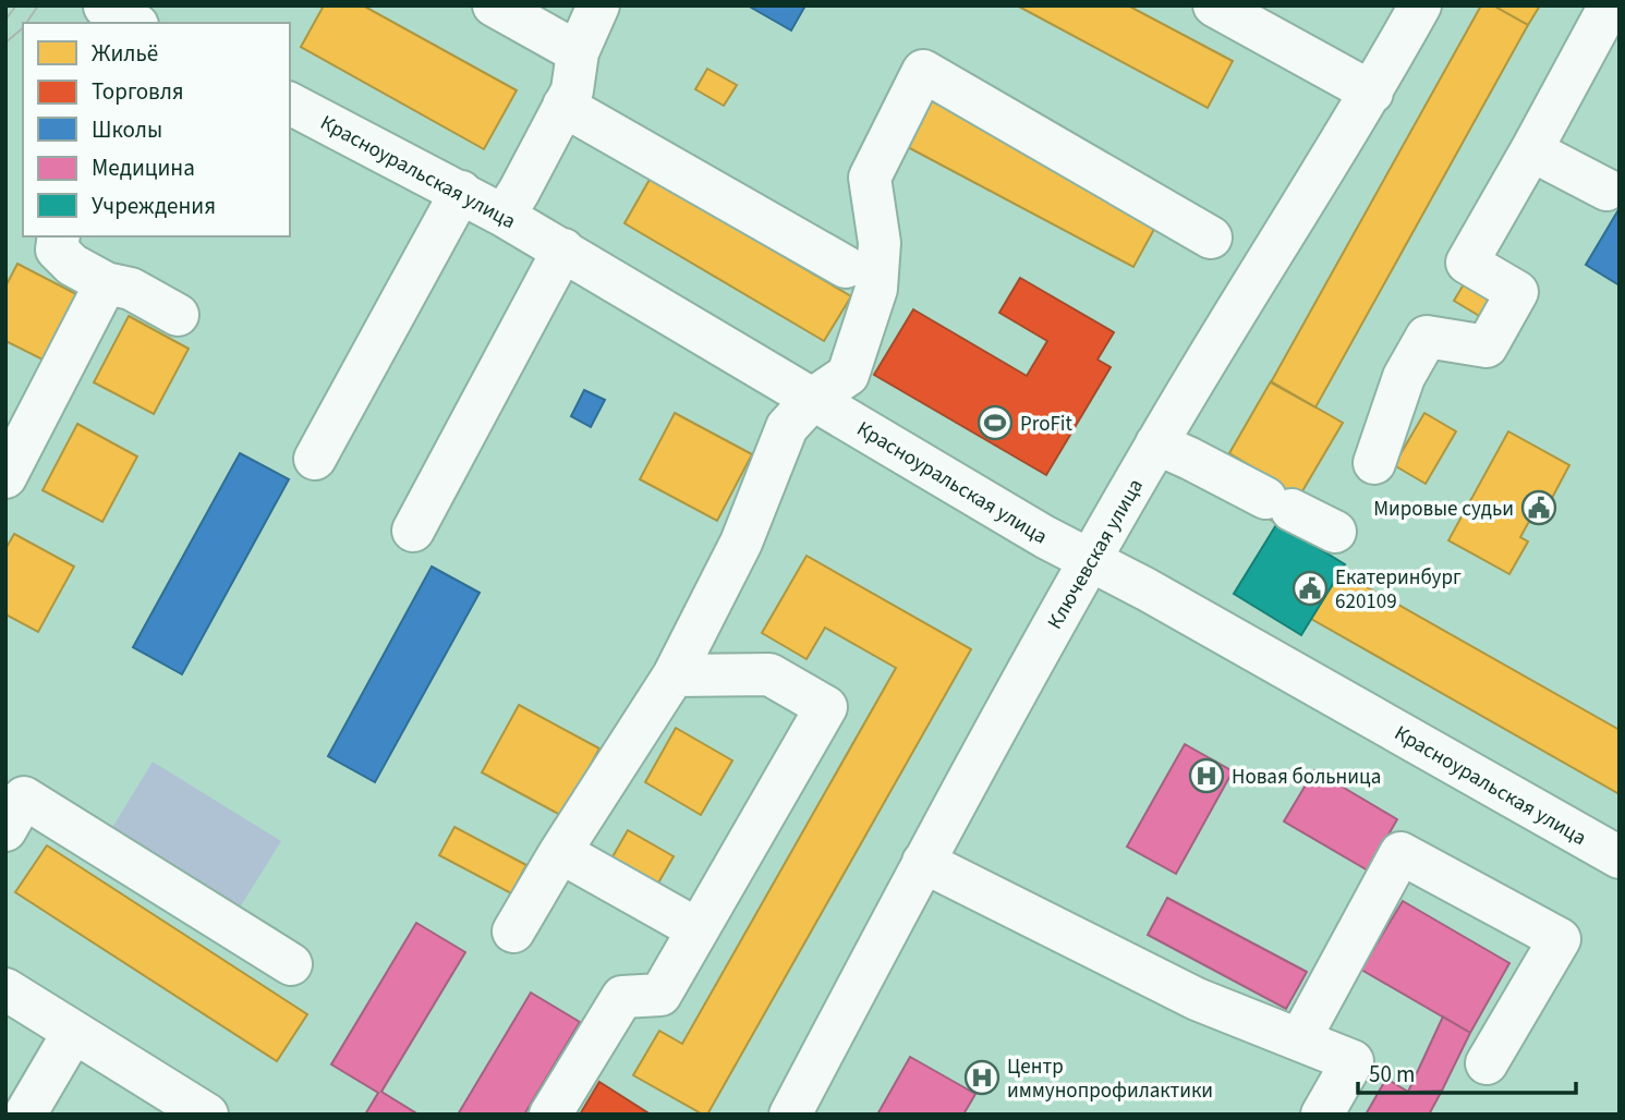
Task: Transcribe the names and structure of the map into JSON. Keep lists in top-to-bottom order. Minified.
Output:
{"streets":{"street":["Красноуральская улица","Ключевская улица"]},"crossings":[["Красноуральская улица","Ключевская улица"]],"places":{"sports":["ProFit"],"public building":["Мировые судьи","Екатеринбург 620109"],"hospital":["Новая больница","Центр иммунопрофилактики"]},"legend":["Жильё","Торговля","Школы","Медицина","Учреждения"],"scale_bar":"50 m"}
